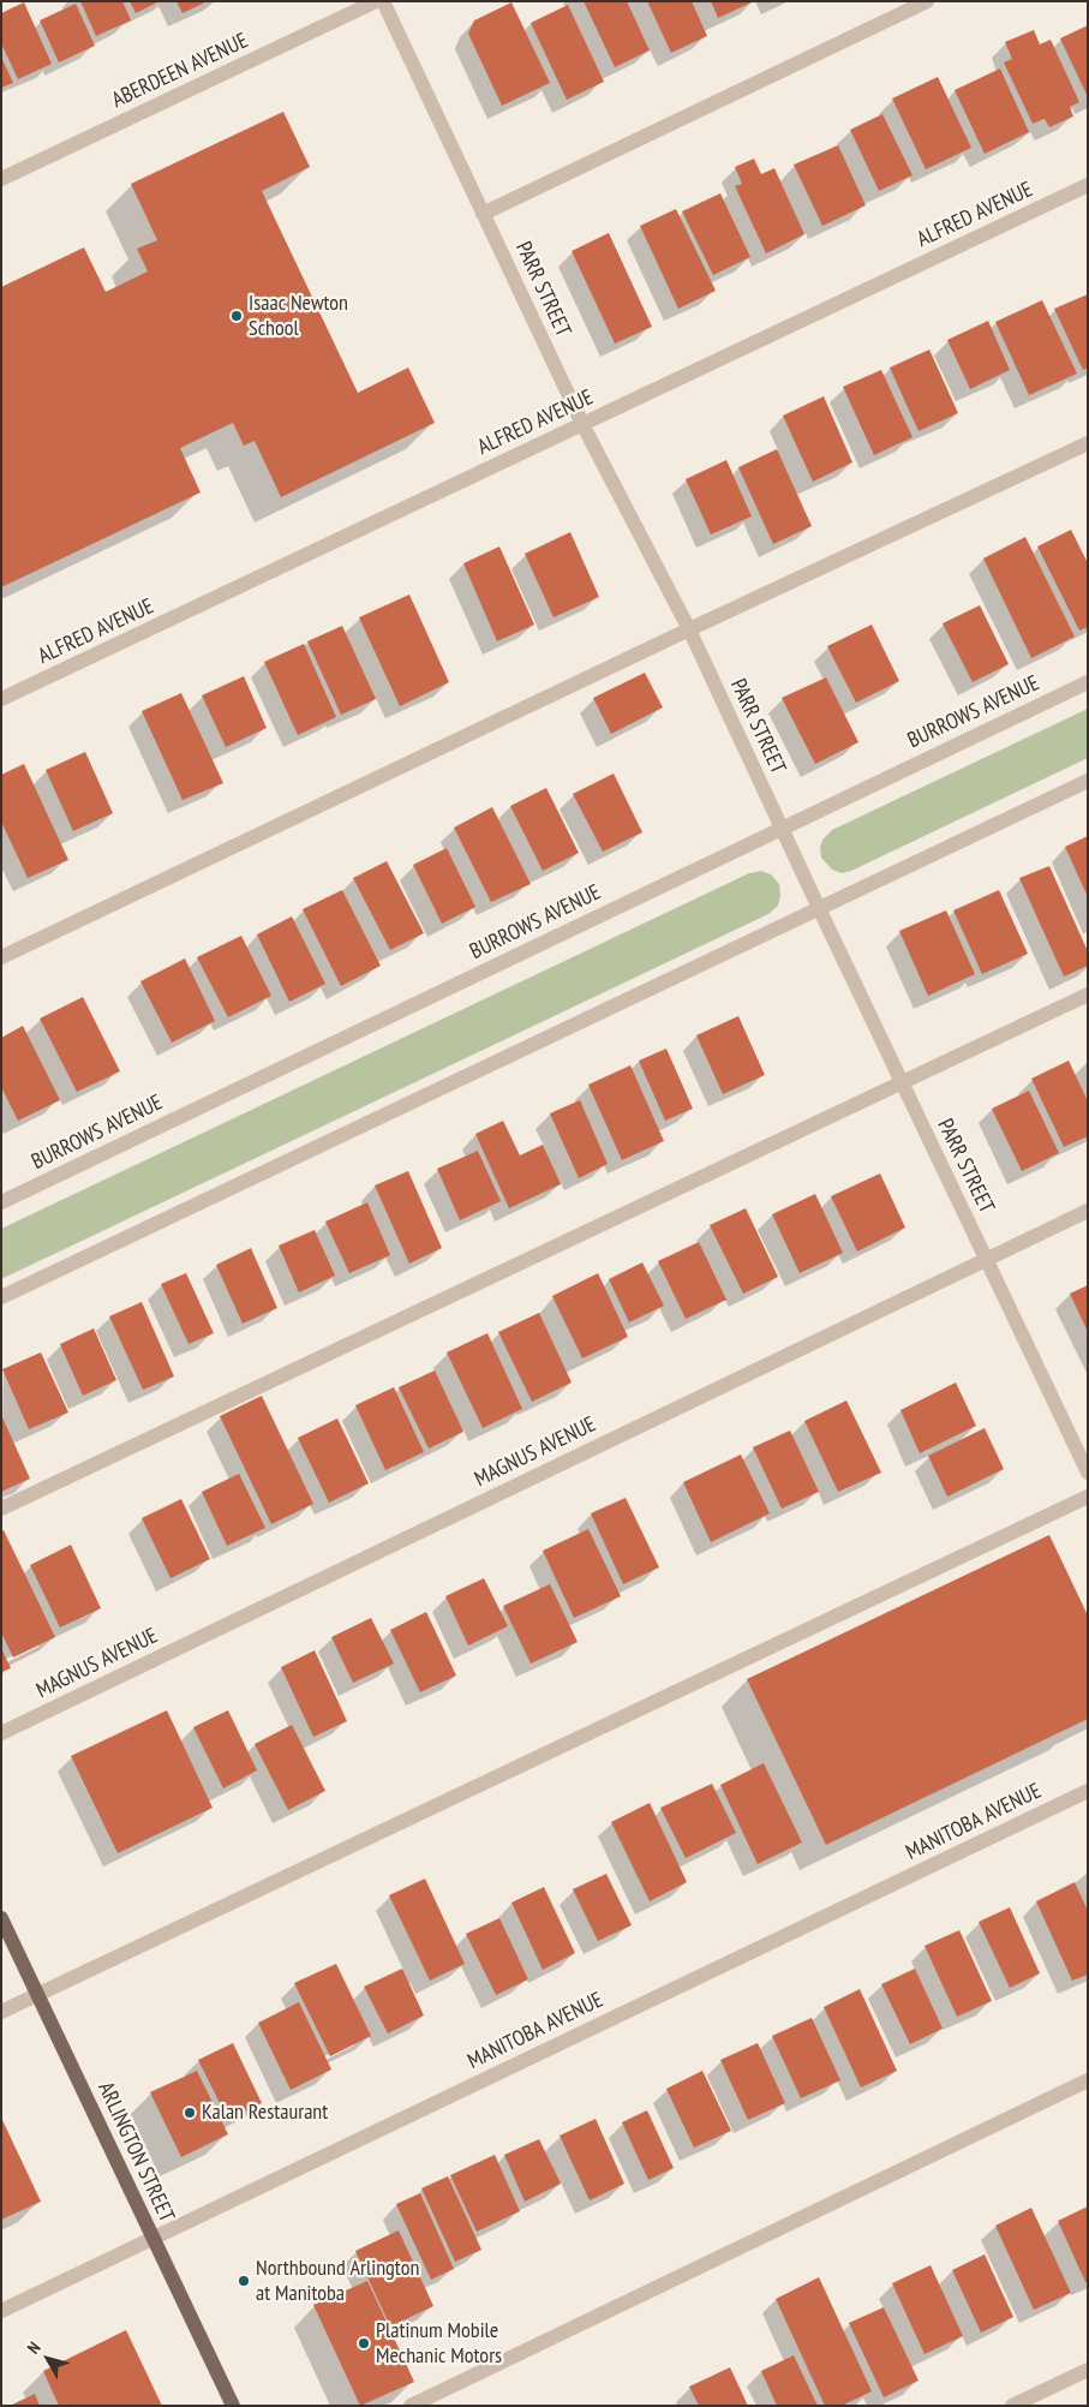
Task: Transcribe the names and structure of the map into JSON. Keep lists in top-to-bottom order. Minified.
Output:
{"streets":{"main road":["ARLINGTON STREET"],"street":["ABERDEEN AVENUE","ALFRED AVENUE","PARR STREET","BURROWS AVENUE","MAGNUS AVENUE","MANITOBA AVENUE"]},"crossings":[["ALFRED AVENUE","PARR STREET"],["PARR STREET","BURROWS AVENUE"],["PARR STREET","MAGNUS AVENUE"],["MANITOBA AVENUE","ARLINGTON STREET"]],"places":["Isaac Newton School","Kalan Restaurant","Northbound Arlington at Manitoba","Platinum Mobile Mechanic Motors"],"north":"top left"}
